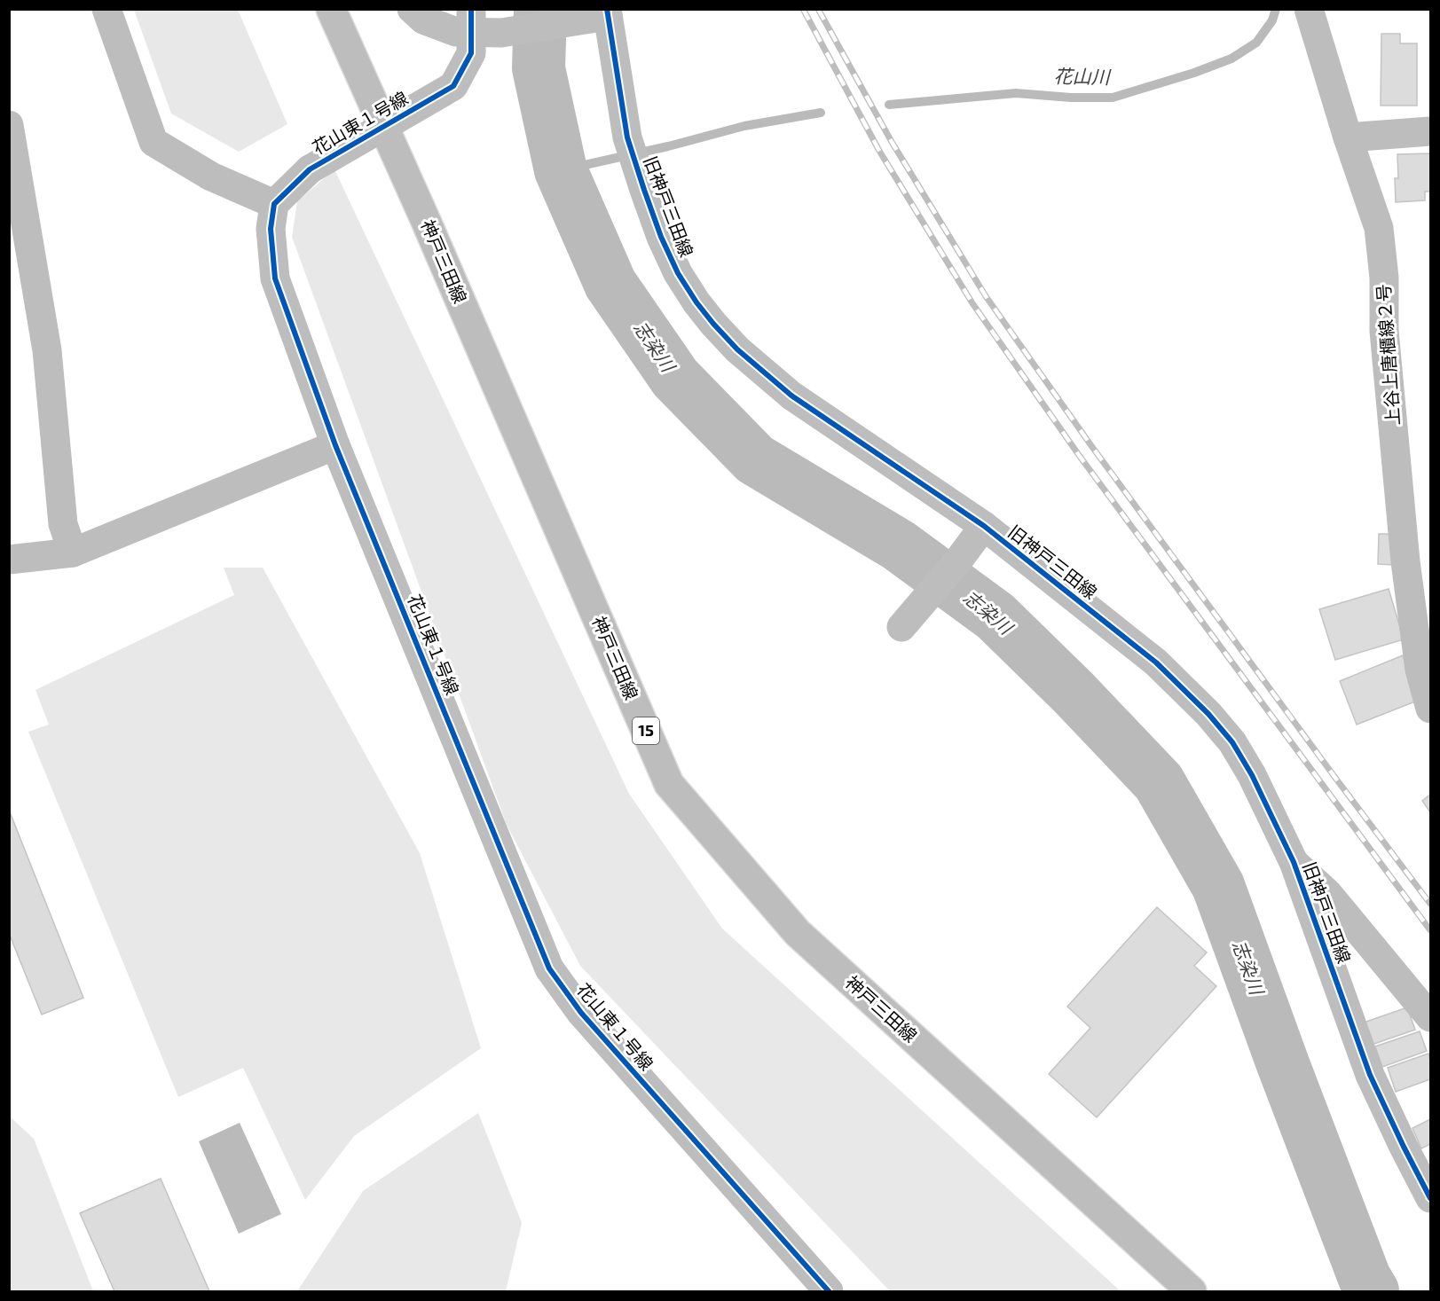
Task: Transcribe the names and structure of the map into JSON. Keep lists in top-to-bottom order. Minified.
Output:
{"streets":{"street":["花山東１号線","旧神戸三田線","神戸三田線","上谷上唐櫃線２号","15"]},"water":["花山川","志染川"]}
